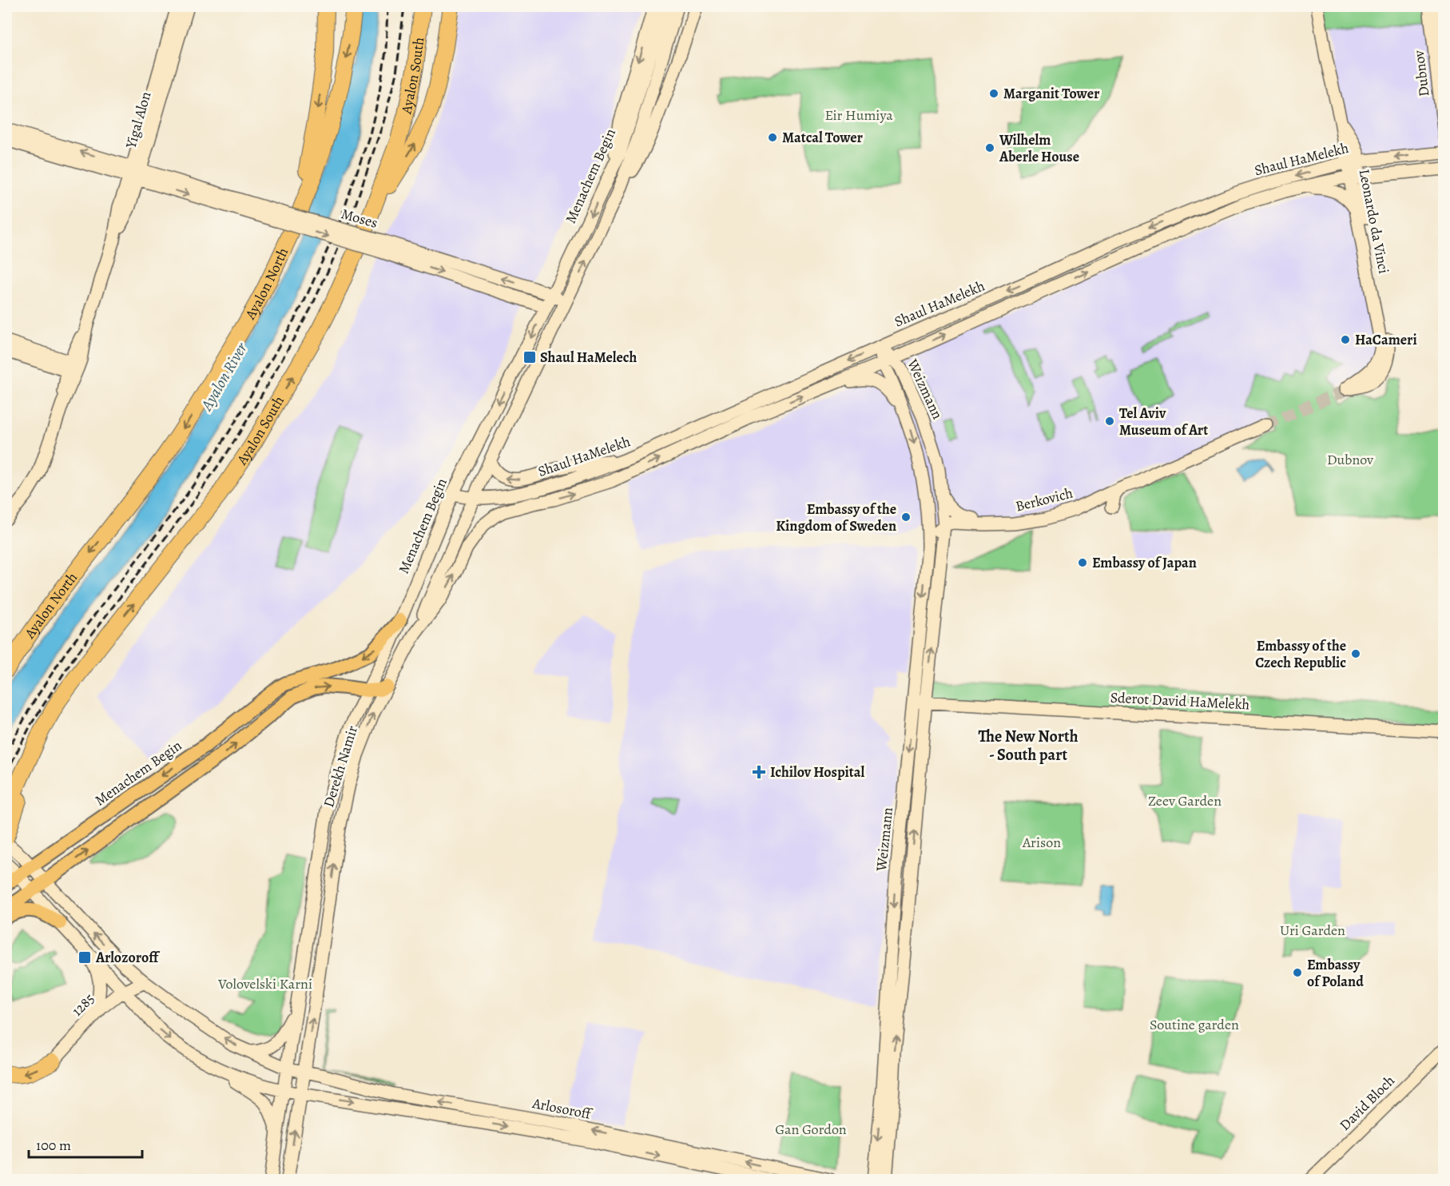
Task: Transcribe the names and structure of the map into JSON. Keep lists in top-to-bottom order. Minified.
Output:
{"streets":{"highway":["Ayalon South","Ayalon North"],"main road":["Menachem Begin"],"street":["Dubnov","Yigal Alon","Shaul HaMelekh","Moses","Leonardo da Vinci","Weizmann","Berkovich","Sderot David HaMelekh","Derekh Namir","1285","David Bloch","Arlosoroff"]},"crossings":[["Yigal Alon","Moses"],["Shaul HaMelekh","Menachem Begin"],["Shaul HaMelekh","Leonardo da Vinci"],["Shaul HaMelekh","Weizmann"],["Shaul HaMelekh","Derekh Namir"],["Menachem Begin","Moses"],["Menachem Begin","Derekh Namir"],["Menachem Begin","Arlosoroff"],["Weizmann","Berkovich"],["Weizmann","Sderot David HaMelekh"],["Derekh Namir","Arlosoroff"],["1285","Arlosoroff"]],"one_way":["Ayalon South"],"districts":["The New North - South part"],"water":["Ayalon River"],"parks":["Eir Humiya","Dubnov","Zeev Garden","Arison","Uri Garden","Volovelski Karni","Soutine garden","Gan Gordon"],"places":{"other":["Marganit Tower","Matcal Tower","Wilhelm Aberle House","HaCameri","Tel Aviv Museum of Art","Embassy of the Kingdom of Sweden","Embassy of Japan","Embassy of the Czech Republic","Embassy of Poland"],"transit":["Shaul HaMelech","Arlozoroff"],"health":["Ichilov Hospital"]},"scale_bar":"100 m"}
